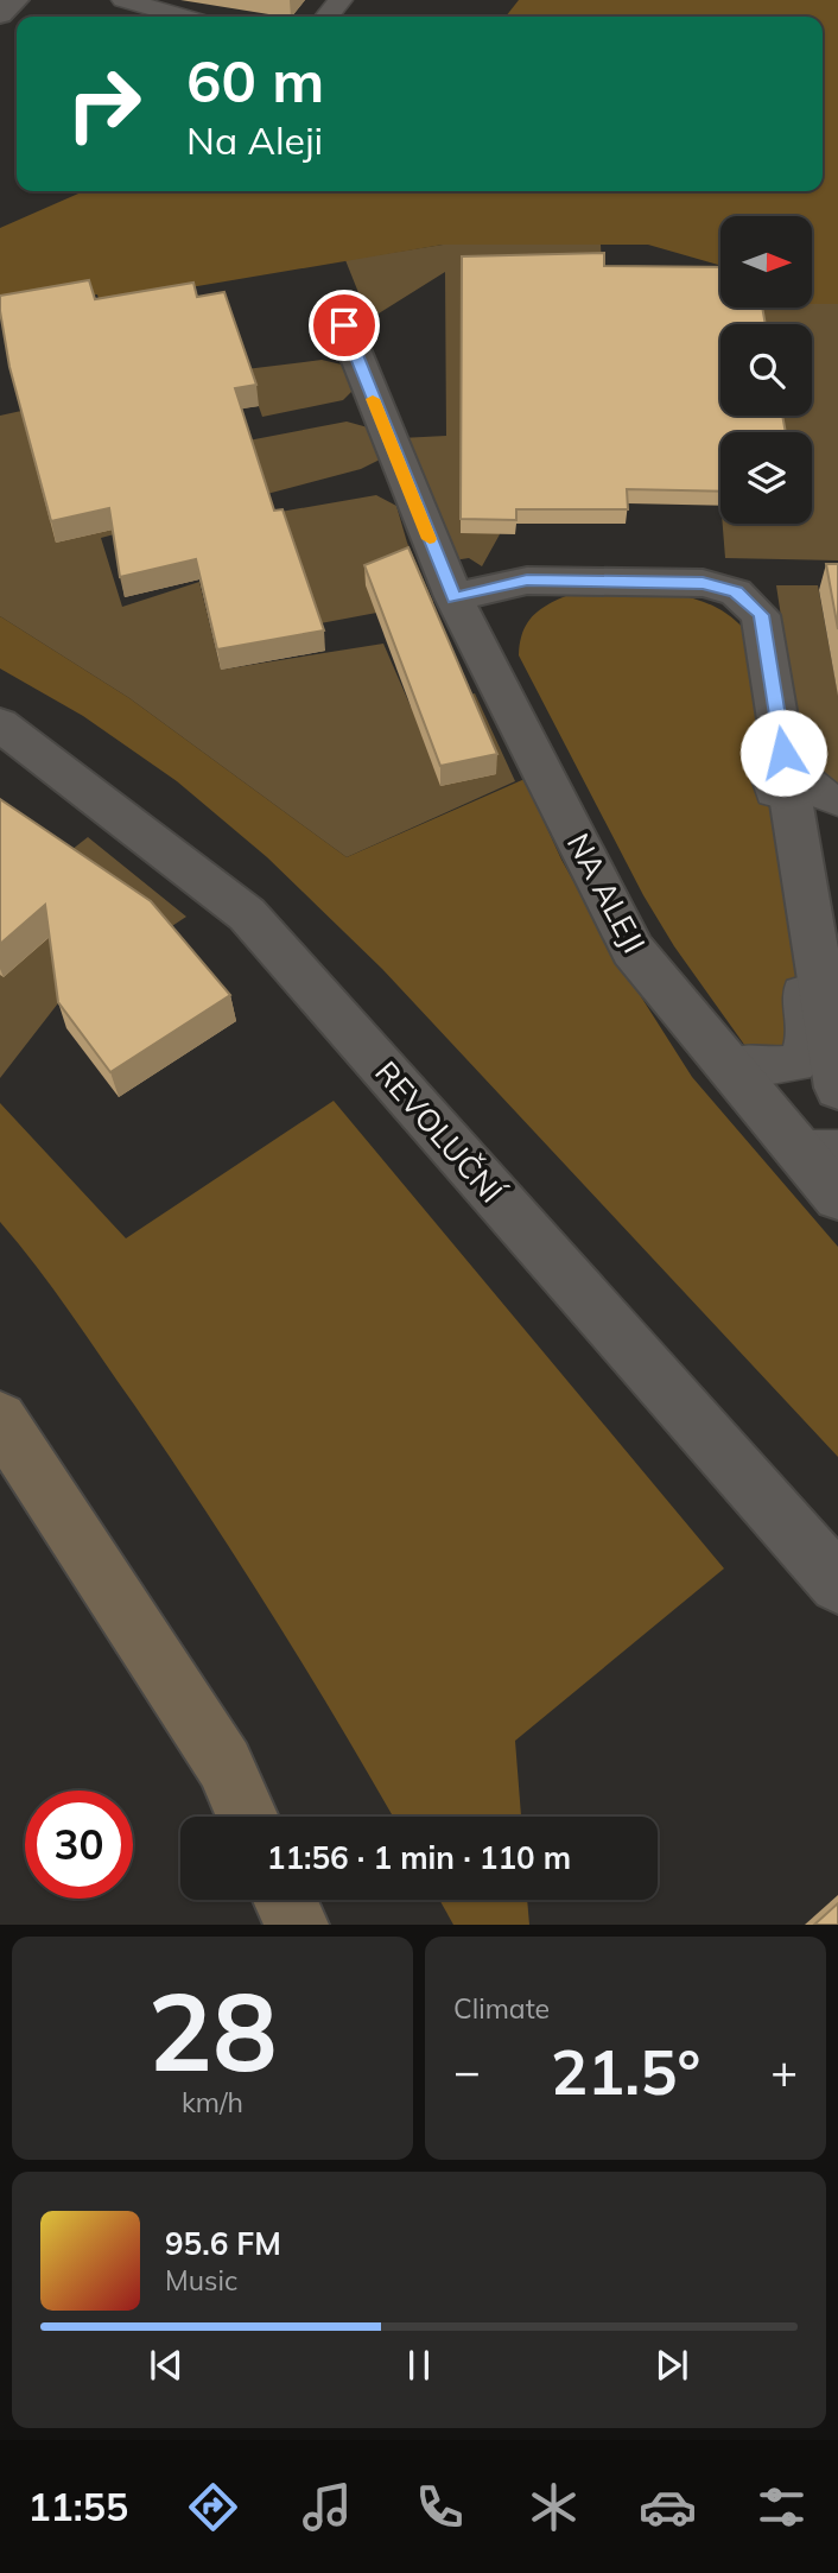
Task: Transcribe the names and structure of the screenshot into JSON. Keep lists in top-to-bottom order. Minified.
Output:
{"streets":{"street":["NA ALEJI","REVOLUČNÍ"]},"north":"right","page":{"turn":["60 m","Na Aleji"],"limit":"30","trip":"11:56 · 1 min · 110 m","tile":[["28","km/h"],"Climate"],"heat":["−","21.5°","+"],"song":["95.6 FM","Music"],"tabs":"11:55"}}
